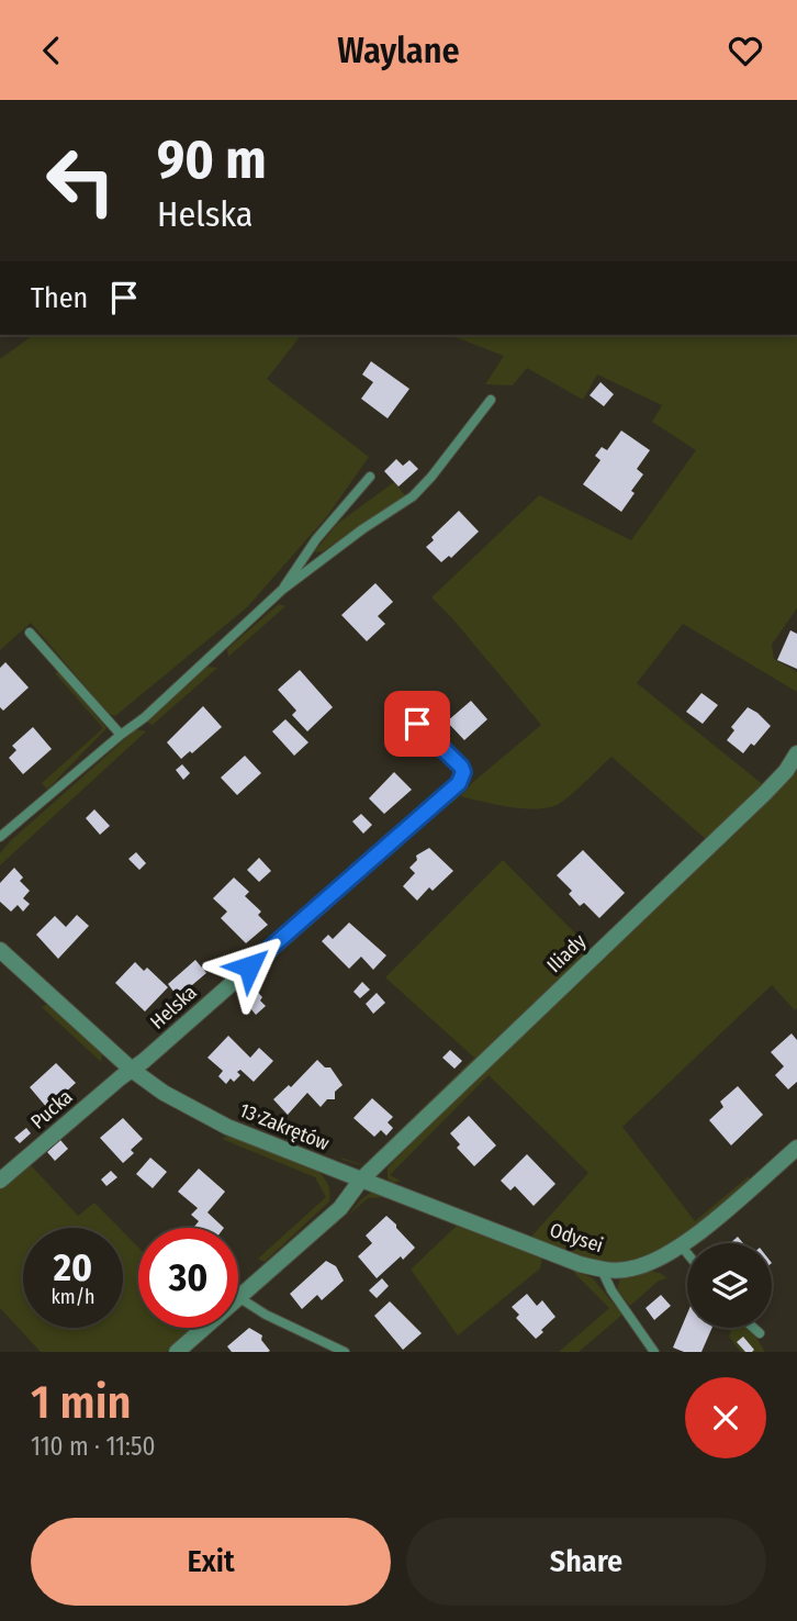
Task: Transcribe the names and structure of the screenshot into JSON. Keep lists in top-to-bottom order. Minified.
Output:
{"streets":{"street":["Iliady","Helska","Pucka","13 Zakrętów","Odysei"]},"crossings":[["Iliady","13 Zakrętów"],["Iliady","Odysei"],["Helska","Pucka"],["Helska","13 Zakrętów"],["Pucka","13 Zakrętów"],["13 Zakrętów","Odysei"]],"page":{"header":"Waylane","turn":["90 m","Helska"],"then":"Then","speed":"20 km/h","limit":"30","heading":["1 min","110 m · 11:50"],"buttons":["Exit","Share"]}}
